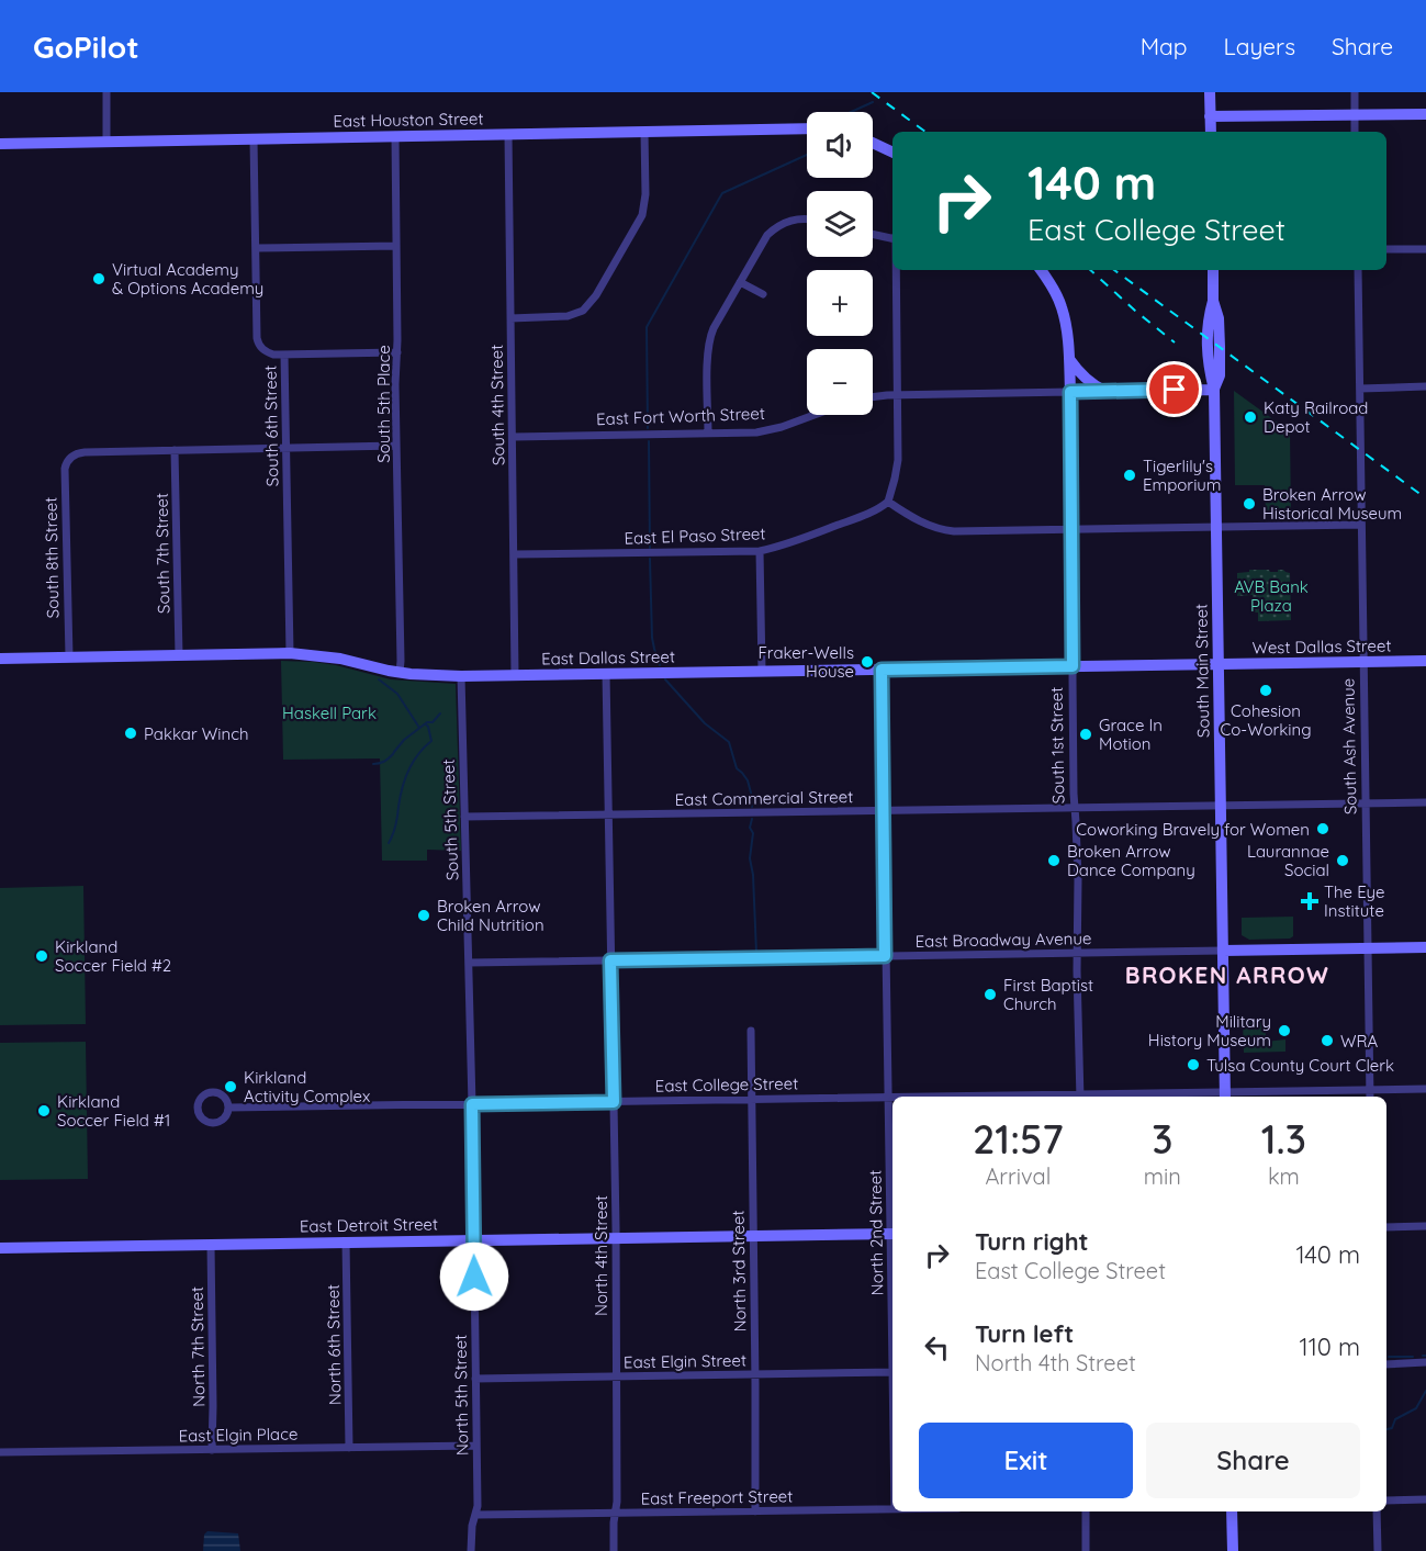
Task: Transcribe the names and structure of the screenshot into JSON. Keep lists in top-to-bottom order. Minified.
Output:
{"streets":{"street":["East Houston Street","South 5th Place","South 4th Street","East Fort Worth Street","South 6th Street","East El Paso Street","South 7th Street","South 8th Street","West Dallas Street","East Dallas Street","South Main Street","South 1st Street","South Ash Avenue","East Commercial Street","South 5th Street","East Broadway Avenue","East College Street","East Detroit Street","North 2nd Street","North 4th Street","North 3rd Street","North 6th Street","North 7th Street","East Elgin Street","North 5th Street","East Elgin Place","East Freeport Street"]},"crossings":[["East Houston Street","South 5th Place"],["East Houston Street","South 4th Street"],["East Houston Street","South 6th Street"],["South 5th Place","East Dallas Street"],["South 4th Street","East Fort Worth Street"],["South 4th Street","East El Paso Street"],["South 4th Street","East Dallas Street"],["South 6th Street","East Dallas Street"],["South 7th Street","South 8th Street"],["South 7th Street","East Dallas Street"],["South 8th Street","East Dallas Street"],["West Dallas Street","East Dallas Street"],["West Dallas Street","South Main Street"],["West Dallas Street","South Ash Avenue"],["East Dallas Street","South Main Street"],["East Dallas Street","South 1st Street"],["East Dallas Street","South 5th Street"],["East Dallas Street","North 2nd Street"],["South Main Street","East Commercial Street"],["South Main Street","East Broadway Avenue"],["South Main Street","East College Street"],["South 1st Street","East Commercial Street"],["South 1st Street","East Broadway Avenue"],["South 1st Street","East College Street"],["South Ash Avenue","East Commercial Street"],["South Ash Avenue","East College Street"],["East Commercial Street","South 5th Street"],["East Commercial Street","North 2nd Street"],["South 5th Street","East Broadway Avenue"],["South 5th Street","North 5th Street"],["East Broadway Avenue","North 2nd Street"],["East Broadway Avenue","North 4th Street"],["East Broadway Avenue","North 5th Street"],["East College Street","North 2nd Street"],["East College Street","North 4th Street"],["East College Street","North 3rd Street"],["East College Street","North 5th Street"],["East Detroit Street","North 2nd Street"],["East Detroit Street","North 4th Street"],["East Detroit Street","North 3rd Street"],["East Detroit Street","North 6th Street"],["East Detroit Street","North 7th Street"],["East Detroit Street","North 5th Street"],["North 4th Street","East Elgin Street"],["North 4th Street","East Freeport Street"],["North 3rd Street","East Elgin Street"],["North 3rd Street","East Freeport Street"],["North 6th Street","East Elgin Place"],["North 7th Street","East Elgin Place"],["East Elgin Street","North 5th Street"],["North 5th Street","East Elgin Place"],["North 5th Street","East Freeport Street"]],"districts":["BROKEN ARROW"],"parks":["AVB Bank Plaza","Haskell Park"],"places":{"other":["Virtual Academy & Options Academy","Katy Railroad Depot","Tigerlily's Emporium","Broken Arrow Historical Museum","Fraker-Wells House","Cohesion Co-Working","Pakkar Winch","Grace In Motion","Coworking Bravely for Women","Broken Arrow Dance Company","Laurannae Social","Broken Arrow Child Nutrition","Kirkland Soccer Field #2","First Baptist Church","Military History Museum","WRA","Tulsa County Court Clerk","Kirkland Activity Complex","Kirkland Soccer Field #1"],"health":["The Eye Institute"]},"page":{"header":"GoPilot","nav":["Map","Layers","Share"],"map_buttons":["+","−"],"turn":["140 m","East College Street"],"eta":["21:57","Arrival","3","min","1.3","km"],"list":[{"name":"Turn right","note":"East College Street","value":"140 m"},{"name":"Turn left","note":"North 4th Street","value":"110 m"}],"buttons":["Exit","Share"]}}
